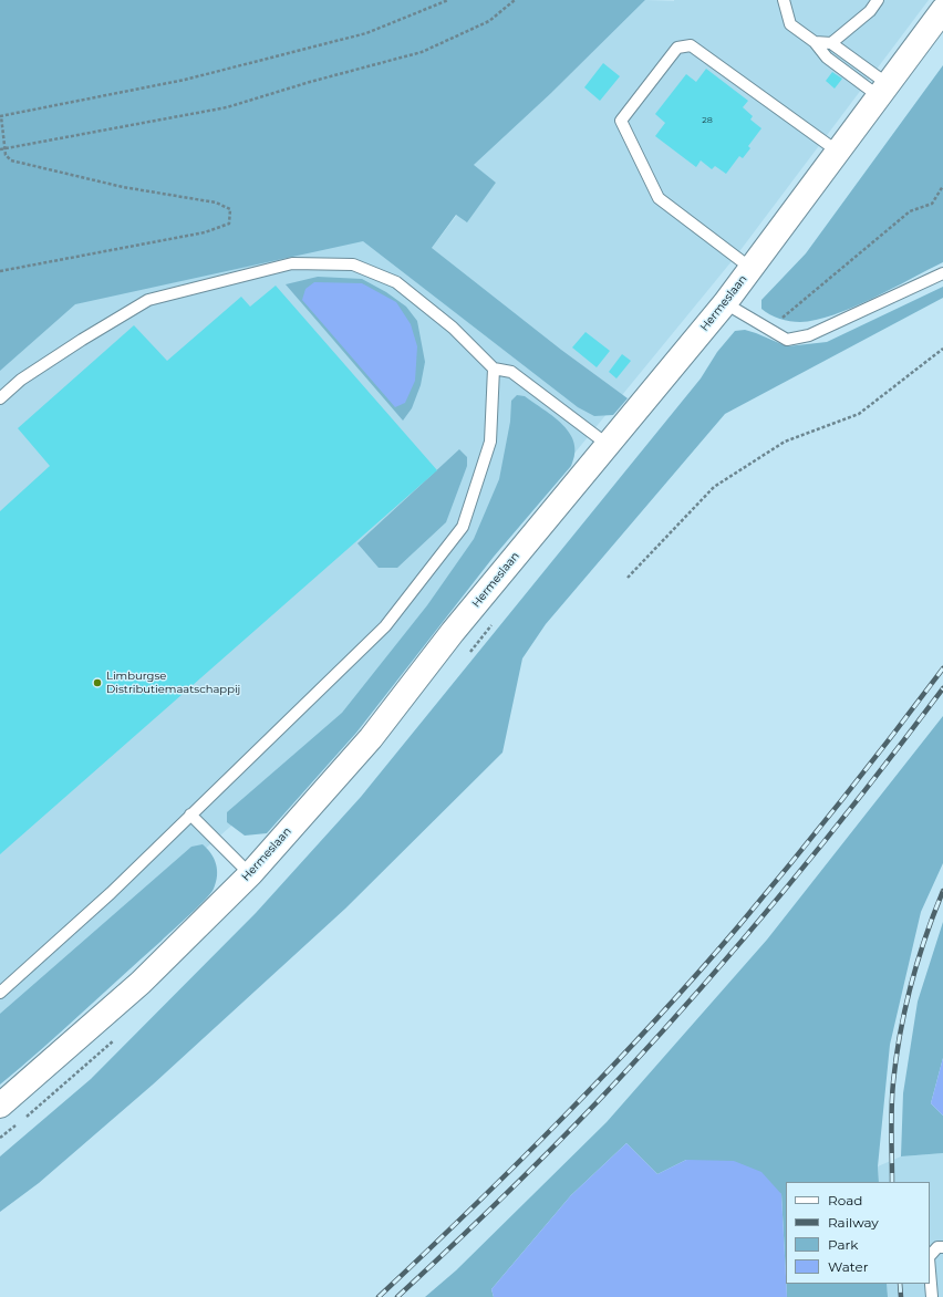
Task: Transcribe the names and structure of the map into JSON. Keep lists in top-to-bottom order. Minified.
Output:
{"streets":{"street":["Hermeslaan"]},"places":["Limburgse Distributiemaatschappij"],"house_numbers":["28"],"legend":["Road","Railway","Park","Water"]}
